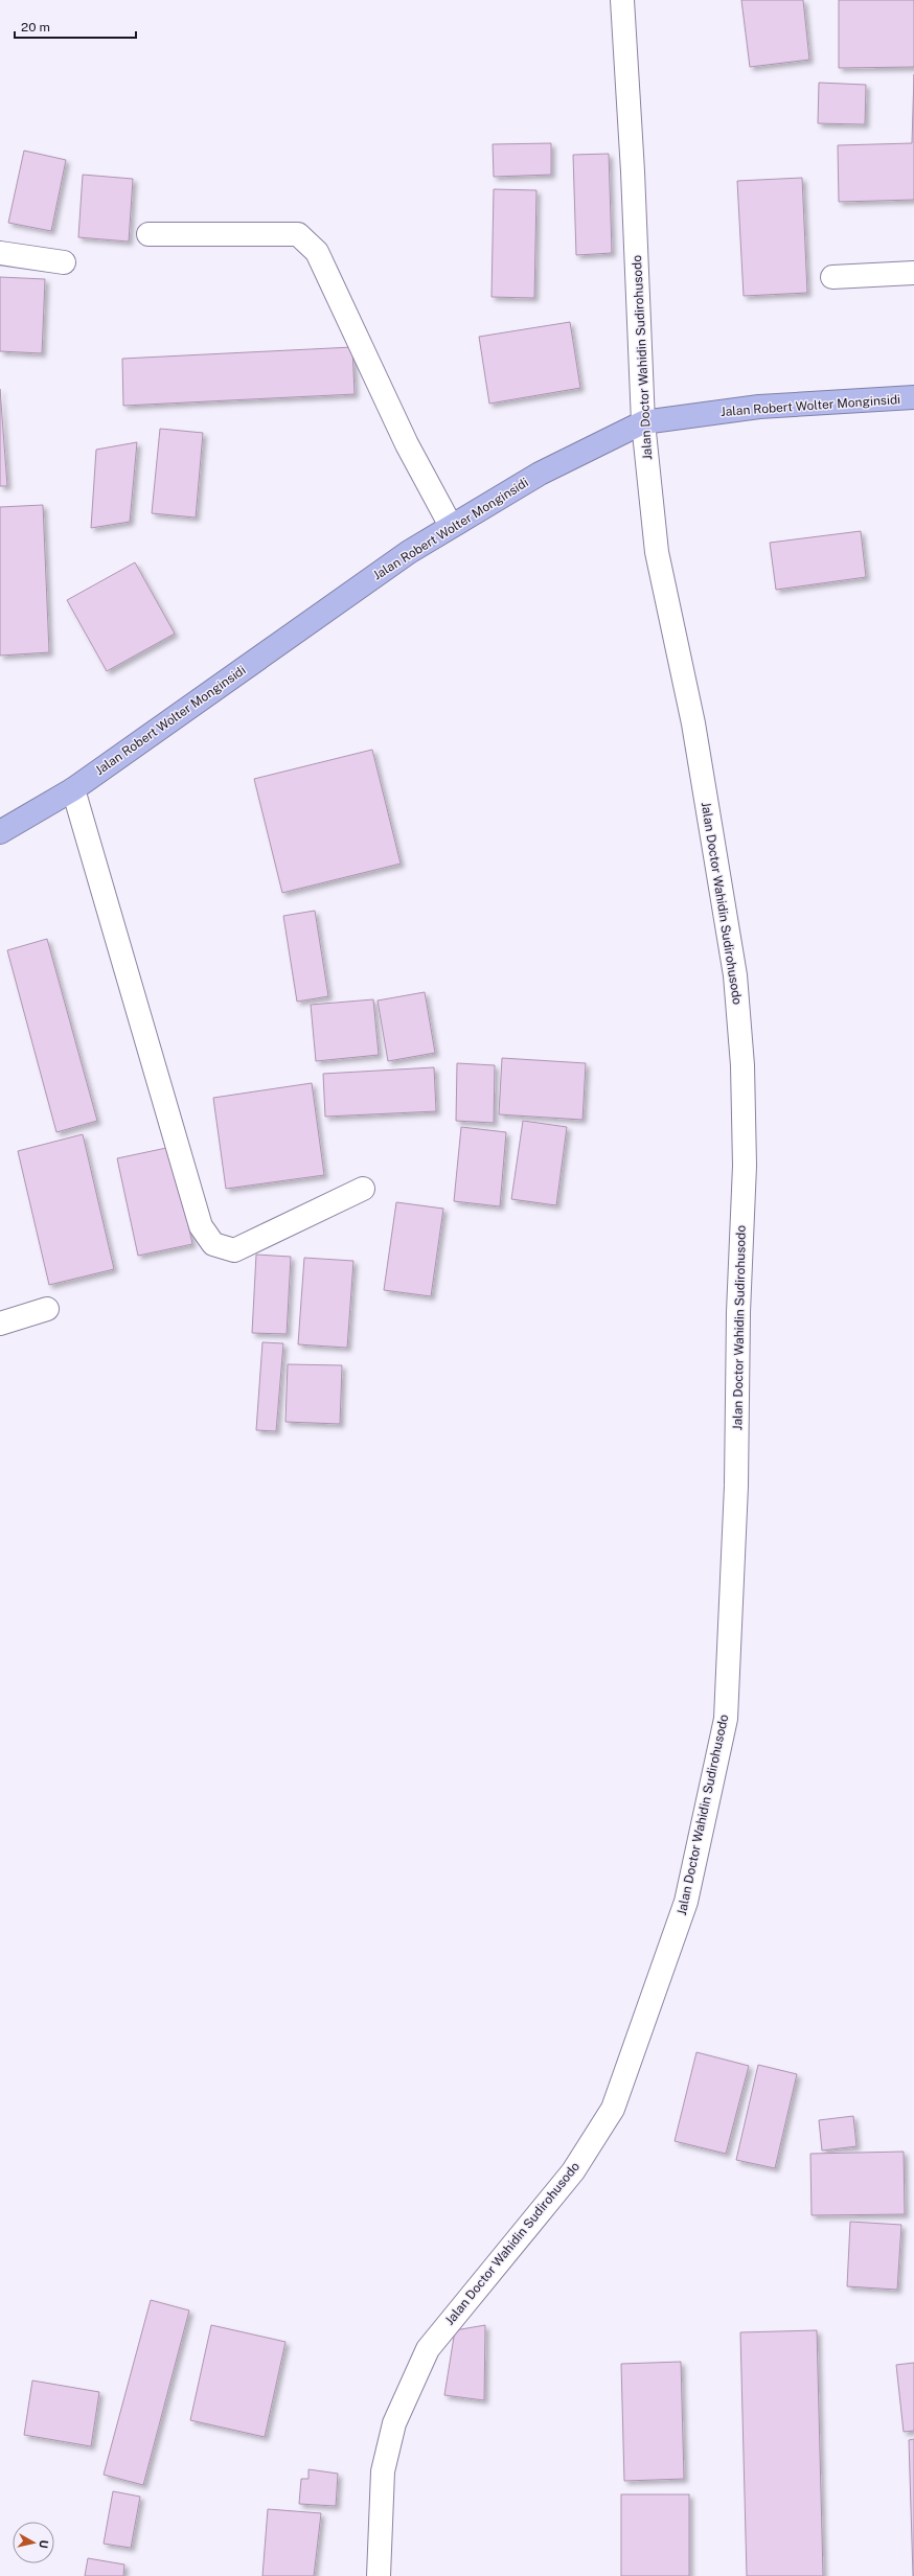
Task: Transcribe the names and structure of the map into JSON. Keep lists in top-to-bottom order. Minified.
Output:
{"streets":{"highway":["Jalan Robert Wolter Monginsidi"],"street":["Jalan Doctor Wahidin Sudirohusodo"]},"crossings":[["Jalan Doctor Wahidin Sudirohusodo","Jalan Robert Wolter Monginsidi"]],"scale_bar":"20 m","north":"right"}
